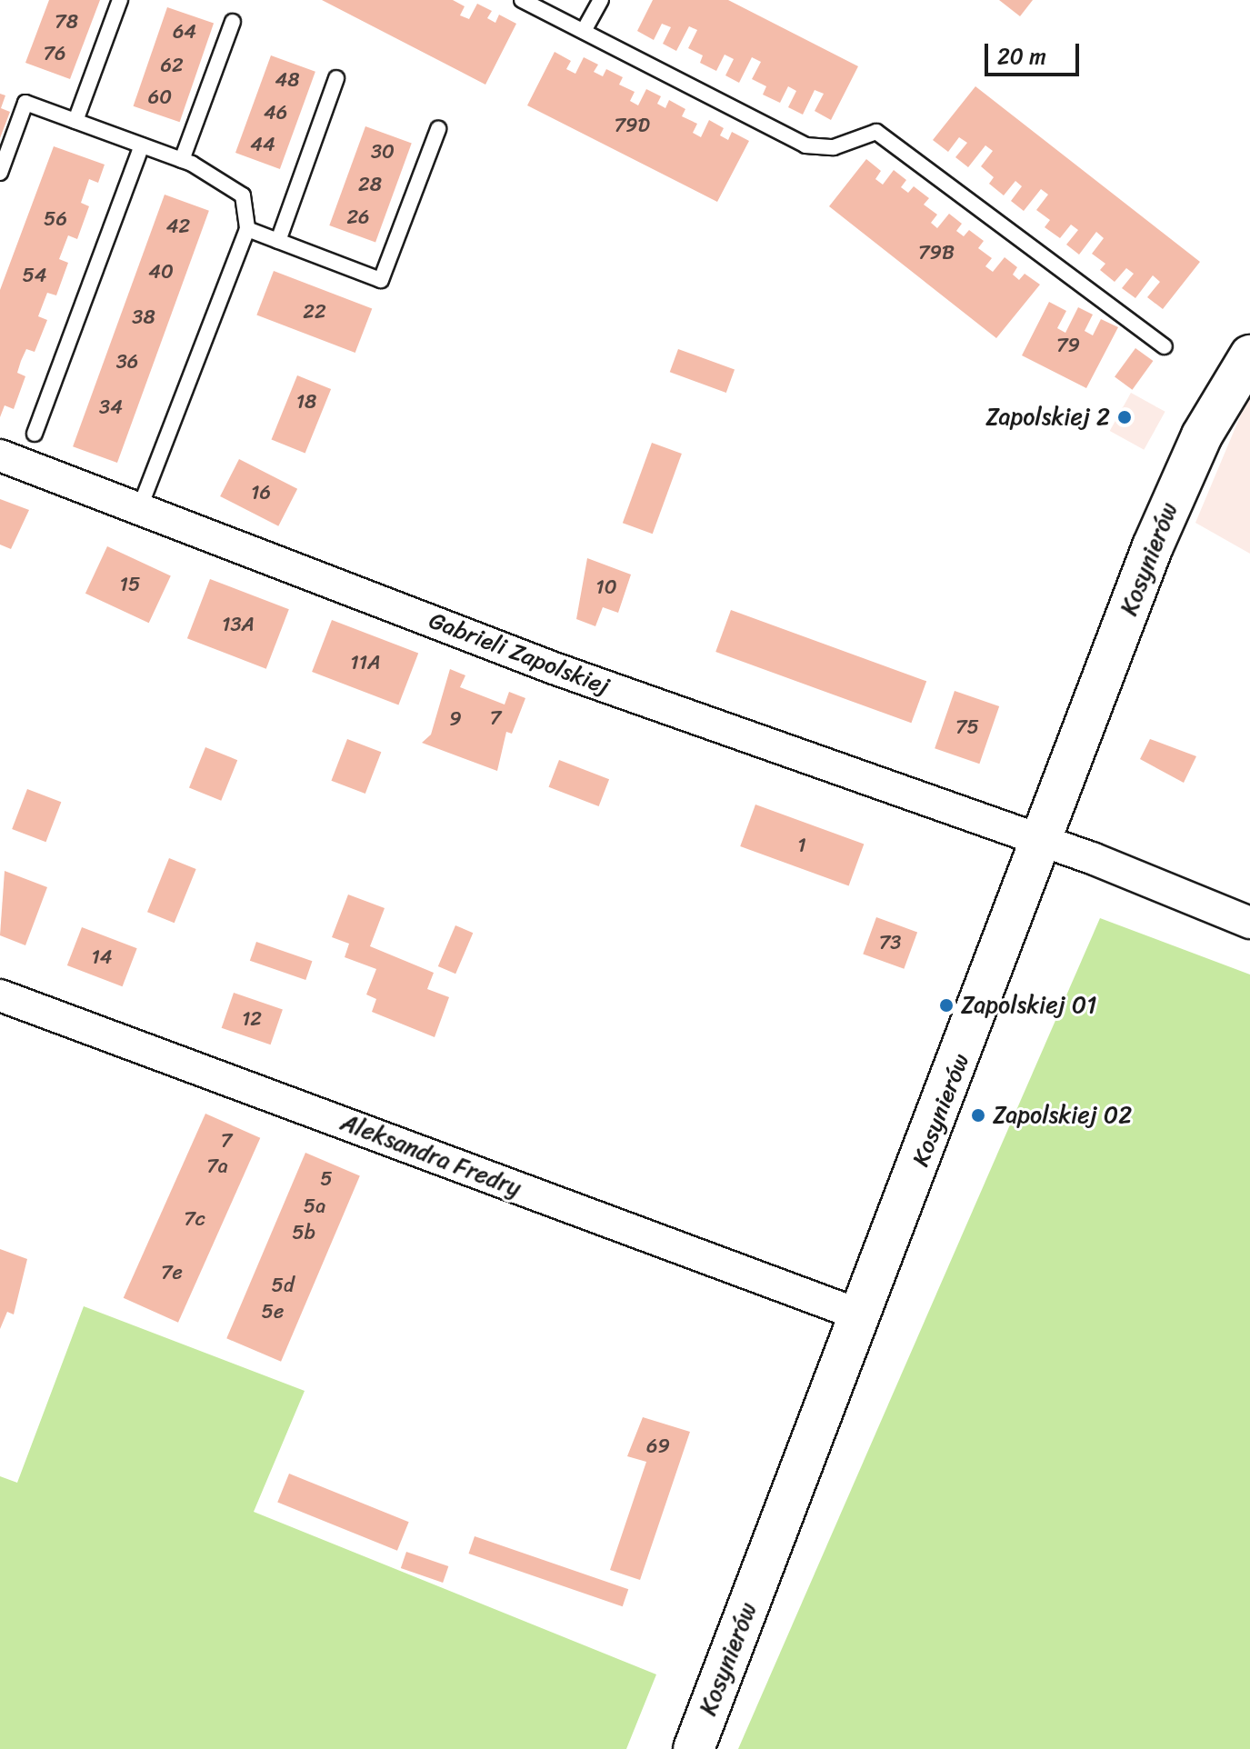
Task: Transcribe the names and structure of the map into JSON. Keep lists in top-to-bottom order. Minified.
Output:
{"streets":{"main road":["Kosynierów"],"street":["Gabrieli Zapolskiej","Aleksandra Fredry"]},"crossings":[["Kosynierów","Gabrieli Zapolskiej"],["Kosynierów","Aleksandra Fredry"]],"places":["Zapolskiej 2","Zapolskiej 01","Zapolskiej 02"],"house_numbers":["78","64","76","62","48","60","46","79D","44","30","28","26","56","42","79B","40","54","22","38","79","36","18","34","16","15","10","13A","11A","7","9","75","1","73","14","12","7","7a","5","5a","7c","5b","7e","5d","5e","69"],"scale_bar":"20 m"}
